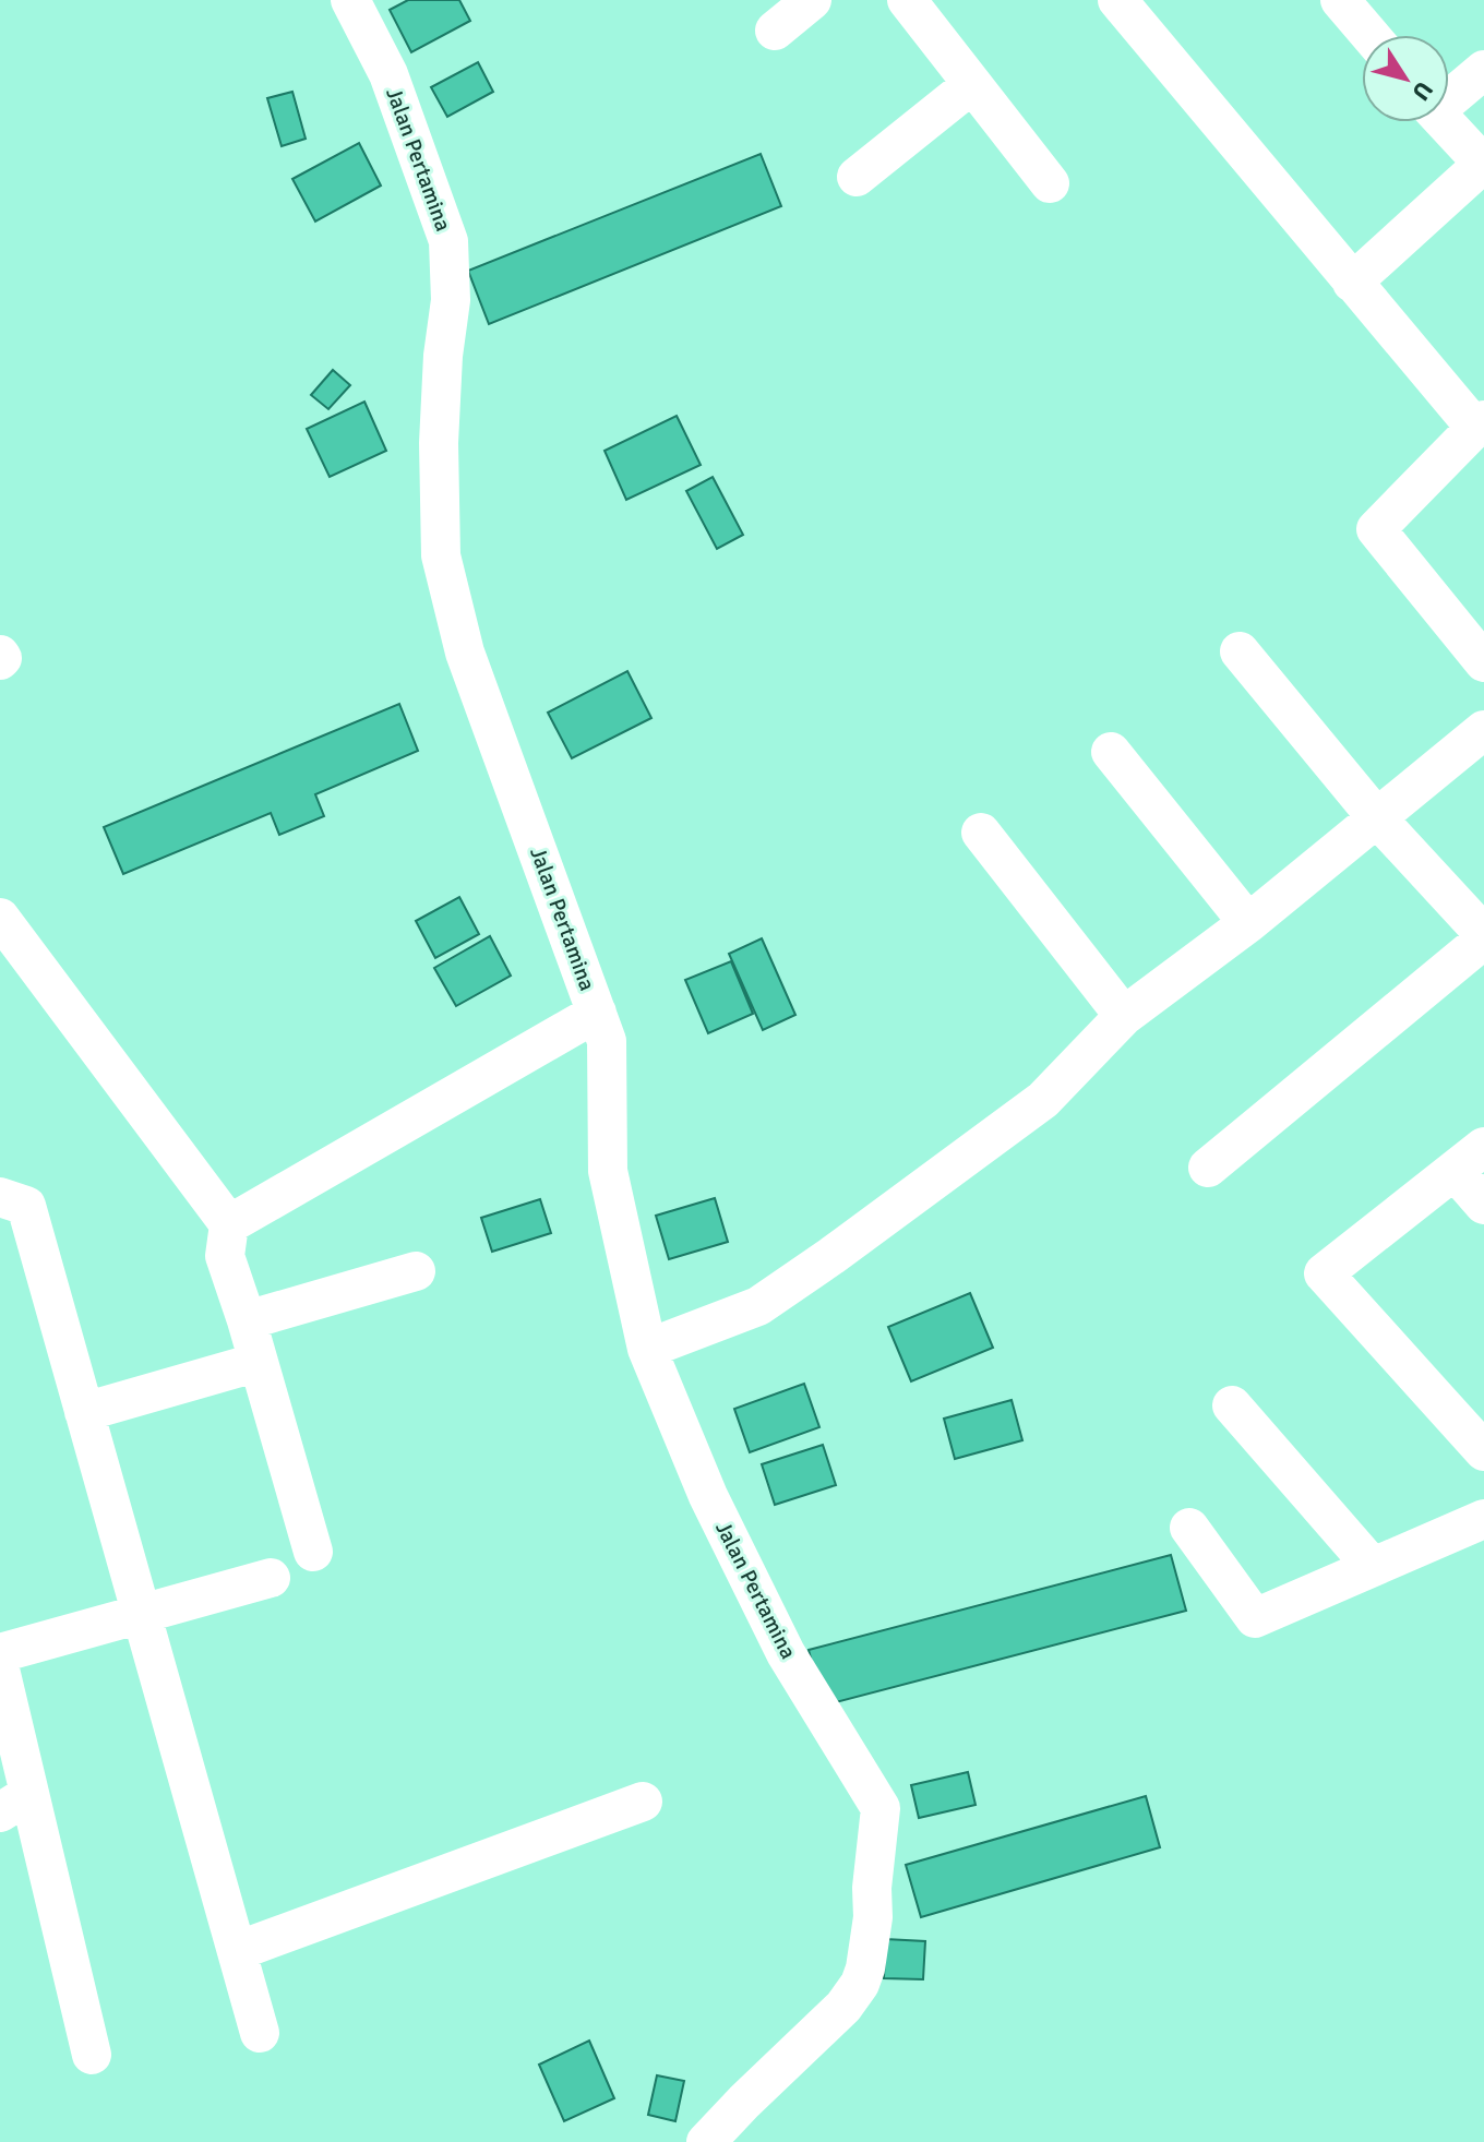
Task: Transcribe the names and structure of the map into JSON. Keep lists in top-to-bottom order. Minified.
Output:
{"streets":{"street":["Jalan Pertamina"]},"north":"bottom right"}
